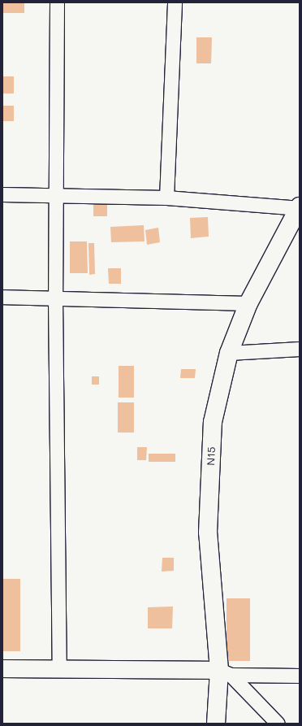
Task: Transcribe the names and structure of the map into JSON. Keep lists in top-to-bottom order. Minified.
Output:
{"streets":{"main road":["N15"]}}
